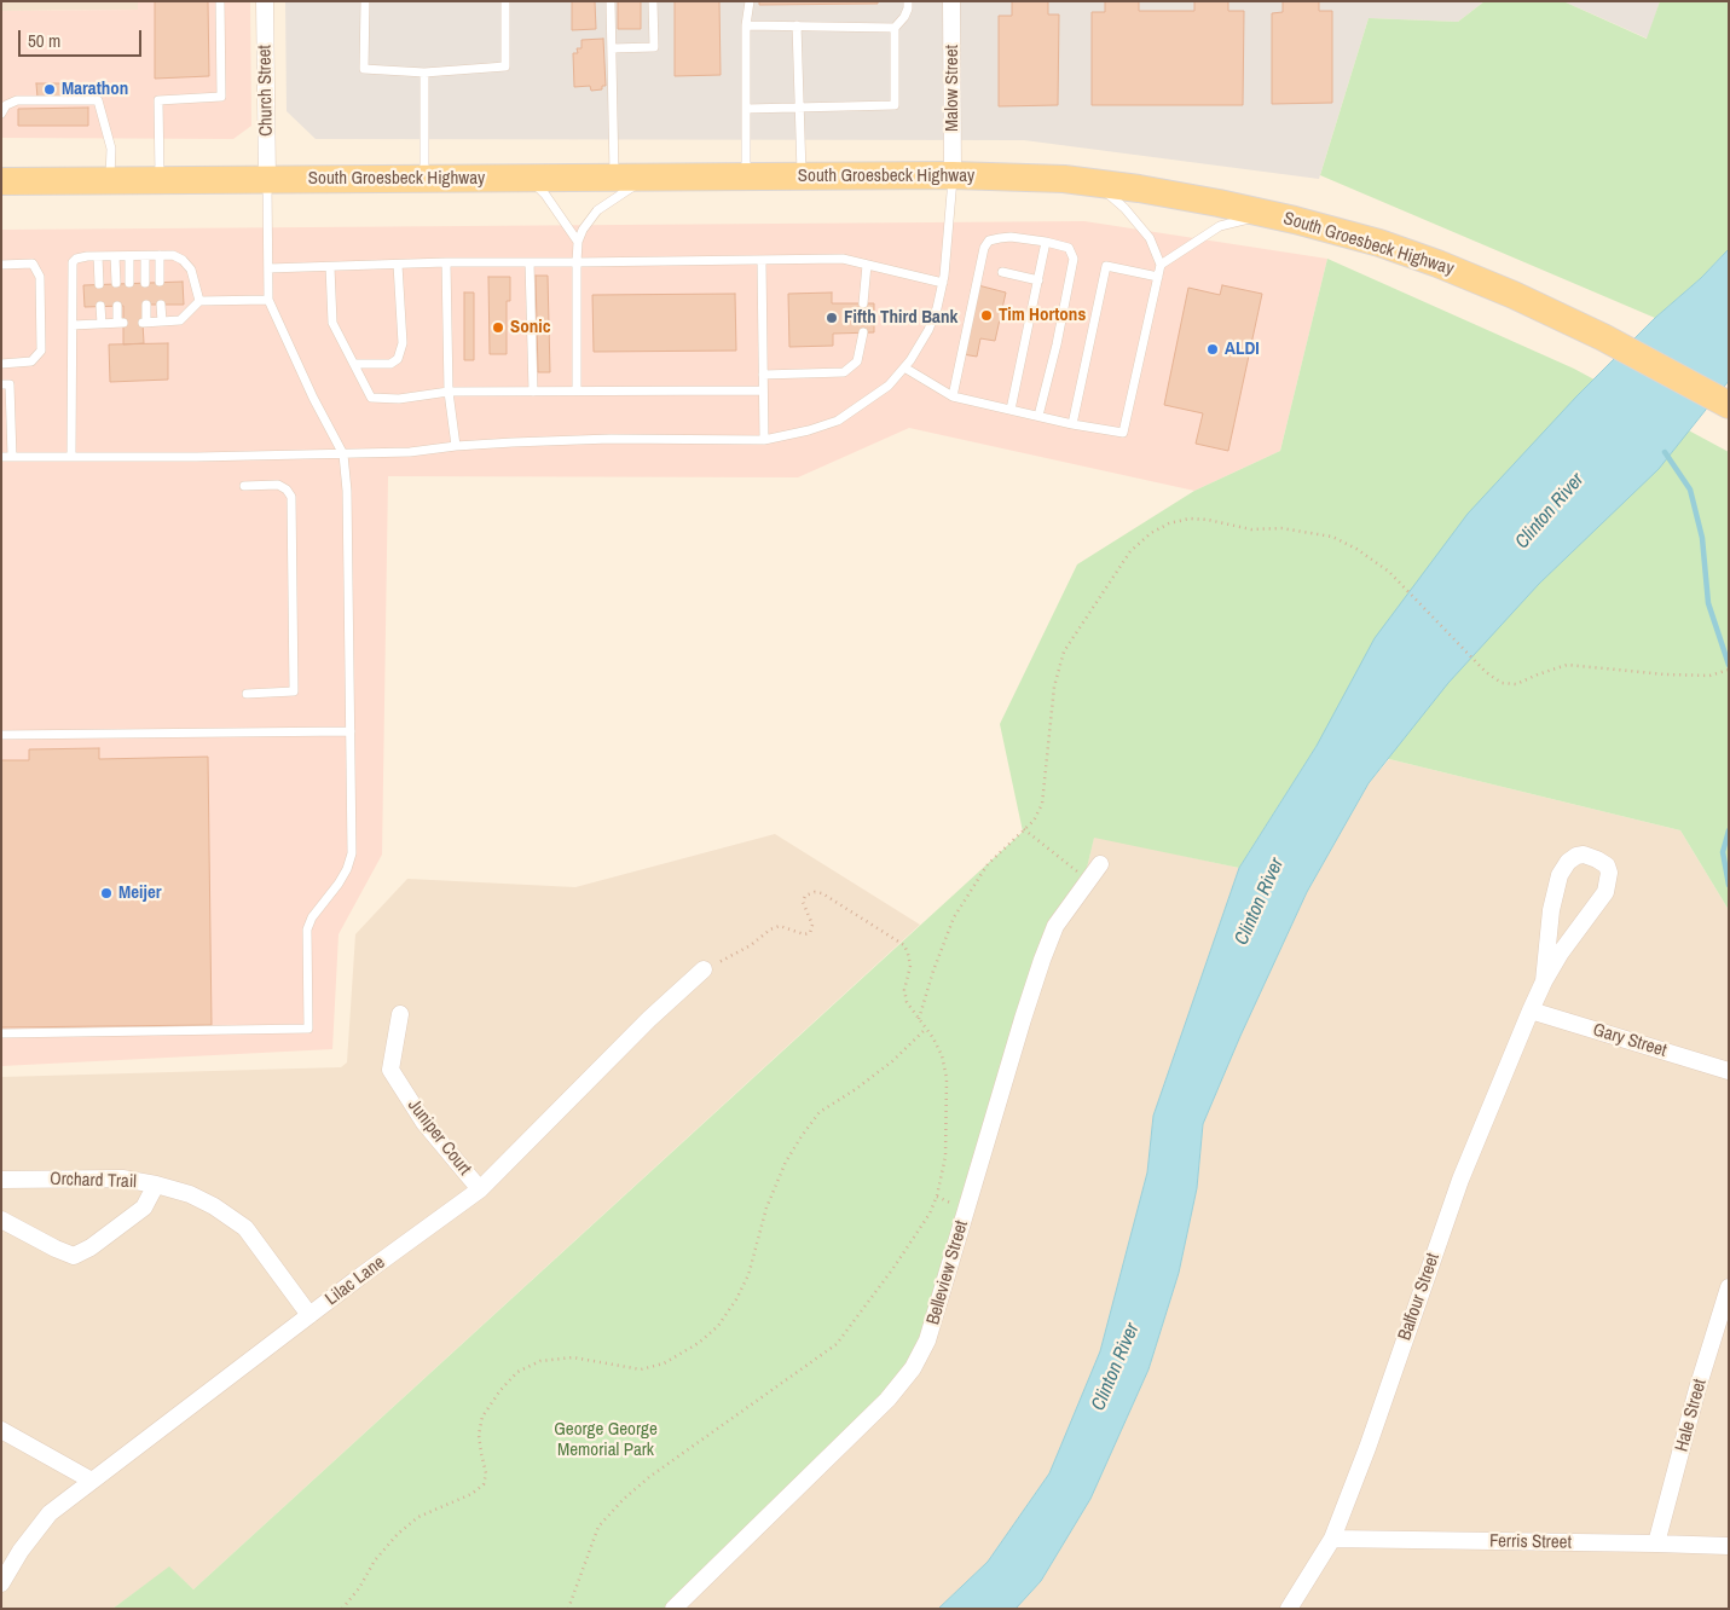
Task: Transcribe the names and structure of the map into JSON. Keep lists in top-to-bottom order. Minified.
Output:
{"streets":{"main road":["South Groesbeck Highway"],"street":["Malow Street","Church Street","Gary Street","Juniper Court","Orchard Trail","Belleview Street","Lilac Lane","Balfour Street","Hale Street","Ferris Street"]},"crossings":[["Malow Street","South Groesbeck Highway"],["Church Street","South Groesbeck Highway"],["Gary Street","Balfour Street"],["Juniper Court","Lilac Lane"],["Orchard Trail","Lilac Lane"],["Balfour Street","Ferris Street"],["Hale Street","Ferris Street"]],"water":["Clinton River"],"parks":["George George Memorial Park"],"places":["Marathon","Tim Hortons","Fifth Third Bank","Sonic","ALDI","Meijer"],"scale_bar":"50 m"}
